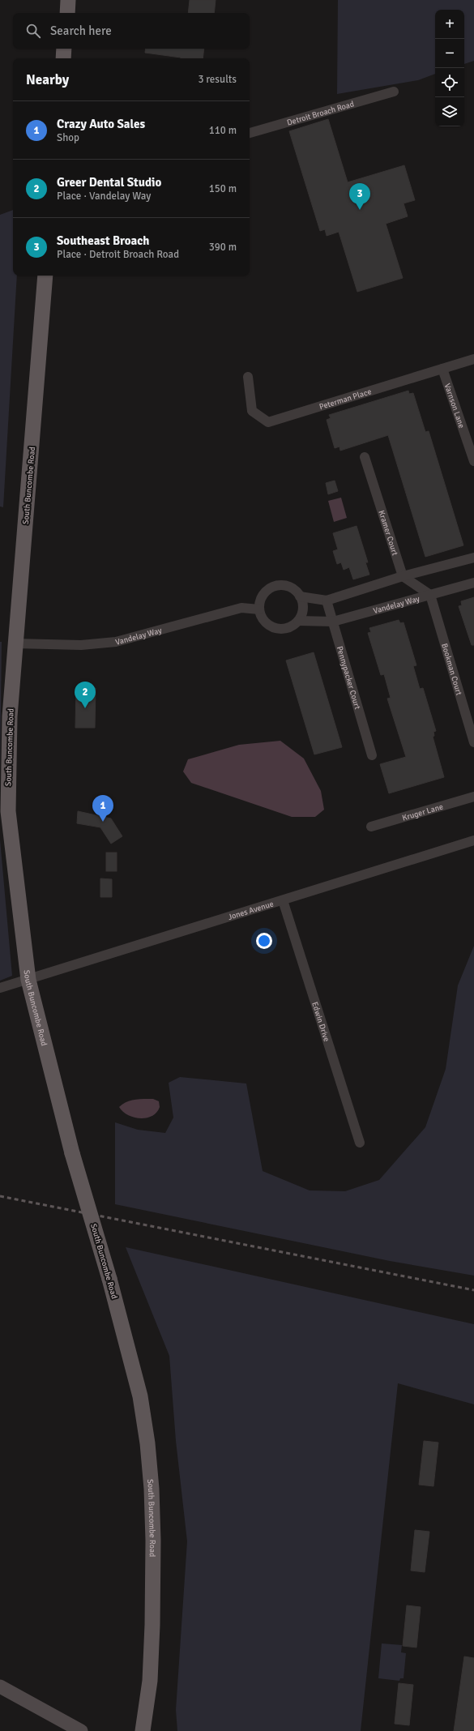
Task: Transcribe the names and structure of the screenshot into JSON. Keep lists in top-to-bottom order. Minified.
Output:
{"streets":{"main road":["South Buncombe Road"],"street":["Detroit Broach Road","Peterman Place","Varnson Lane","Kramer Court","Vandelay Way","Bookman Court","Pennypacker Court","Kruger Lane","Jones Avenue","Edwin Drive"]},"crossings":[["Peterman Place","Varnson Lane"],["South Buncombe Road","Vandelay Way"],["South Buncombe Road","Jones Avenue"],["Vandelay Way","Bookman Court"],["Vandelay Way","Pennypacker Court"],["Jones Avenue","Edwin Drive"]],"page":{"map_buttons":["+","−"],"search":"Search here","heading":["Nearby","3 results"],"list":[{"mark":"1","name":"Crazy Auto Sales","note":"Shop","value":"110 m"},{"mark":"2","name":"Greer Dental Studio","note":"Place · Vandelay Way","value":"150 m"},{"mark":"3","name":"Southeast Broach","note":"Place · Detroit Broach Road","value":"390 m"}],"pins":["3","2","1"]}}
